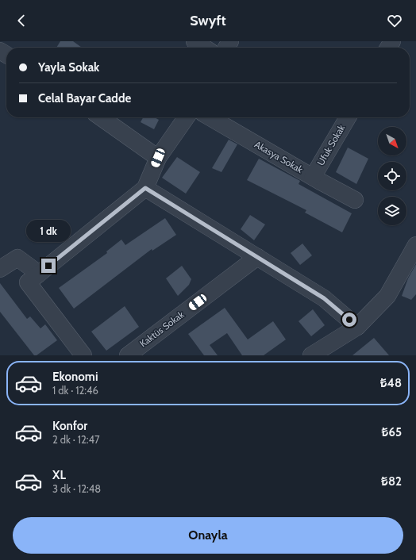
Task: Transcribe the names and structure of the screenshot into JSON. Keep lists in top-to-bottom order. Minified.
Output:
{"streets":{"street":["Ufuk Sokak","Akasya Sokak","Kaktüs Sokak"]},"crossings":[["Ufuk Sokak","Akasya Sokak"]],"north":"bottom right","page":{"header":"Swyft","banner":["Yayla Sokak","Celal Bayar Cadde"],"bubble":"1 dk","list":[{"name":"Ekonomi","note":"1 dk · 12:46","value":"₺48"},{"name":"Konfor","note":"2 dk · 12:47","value":"₺65"},{"name":"XL","note":"3 dk · 12:48","value":"₺82"}],"buttons":"Onayla"}}
